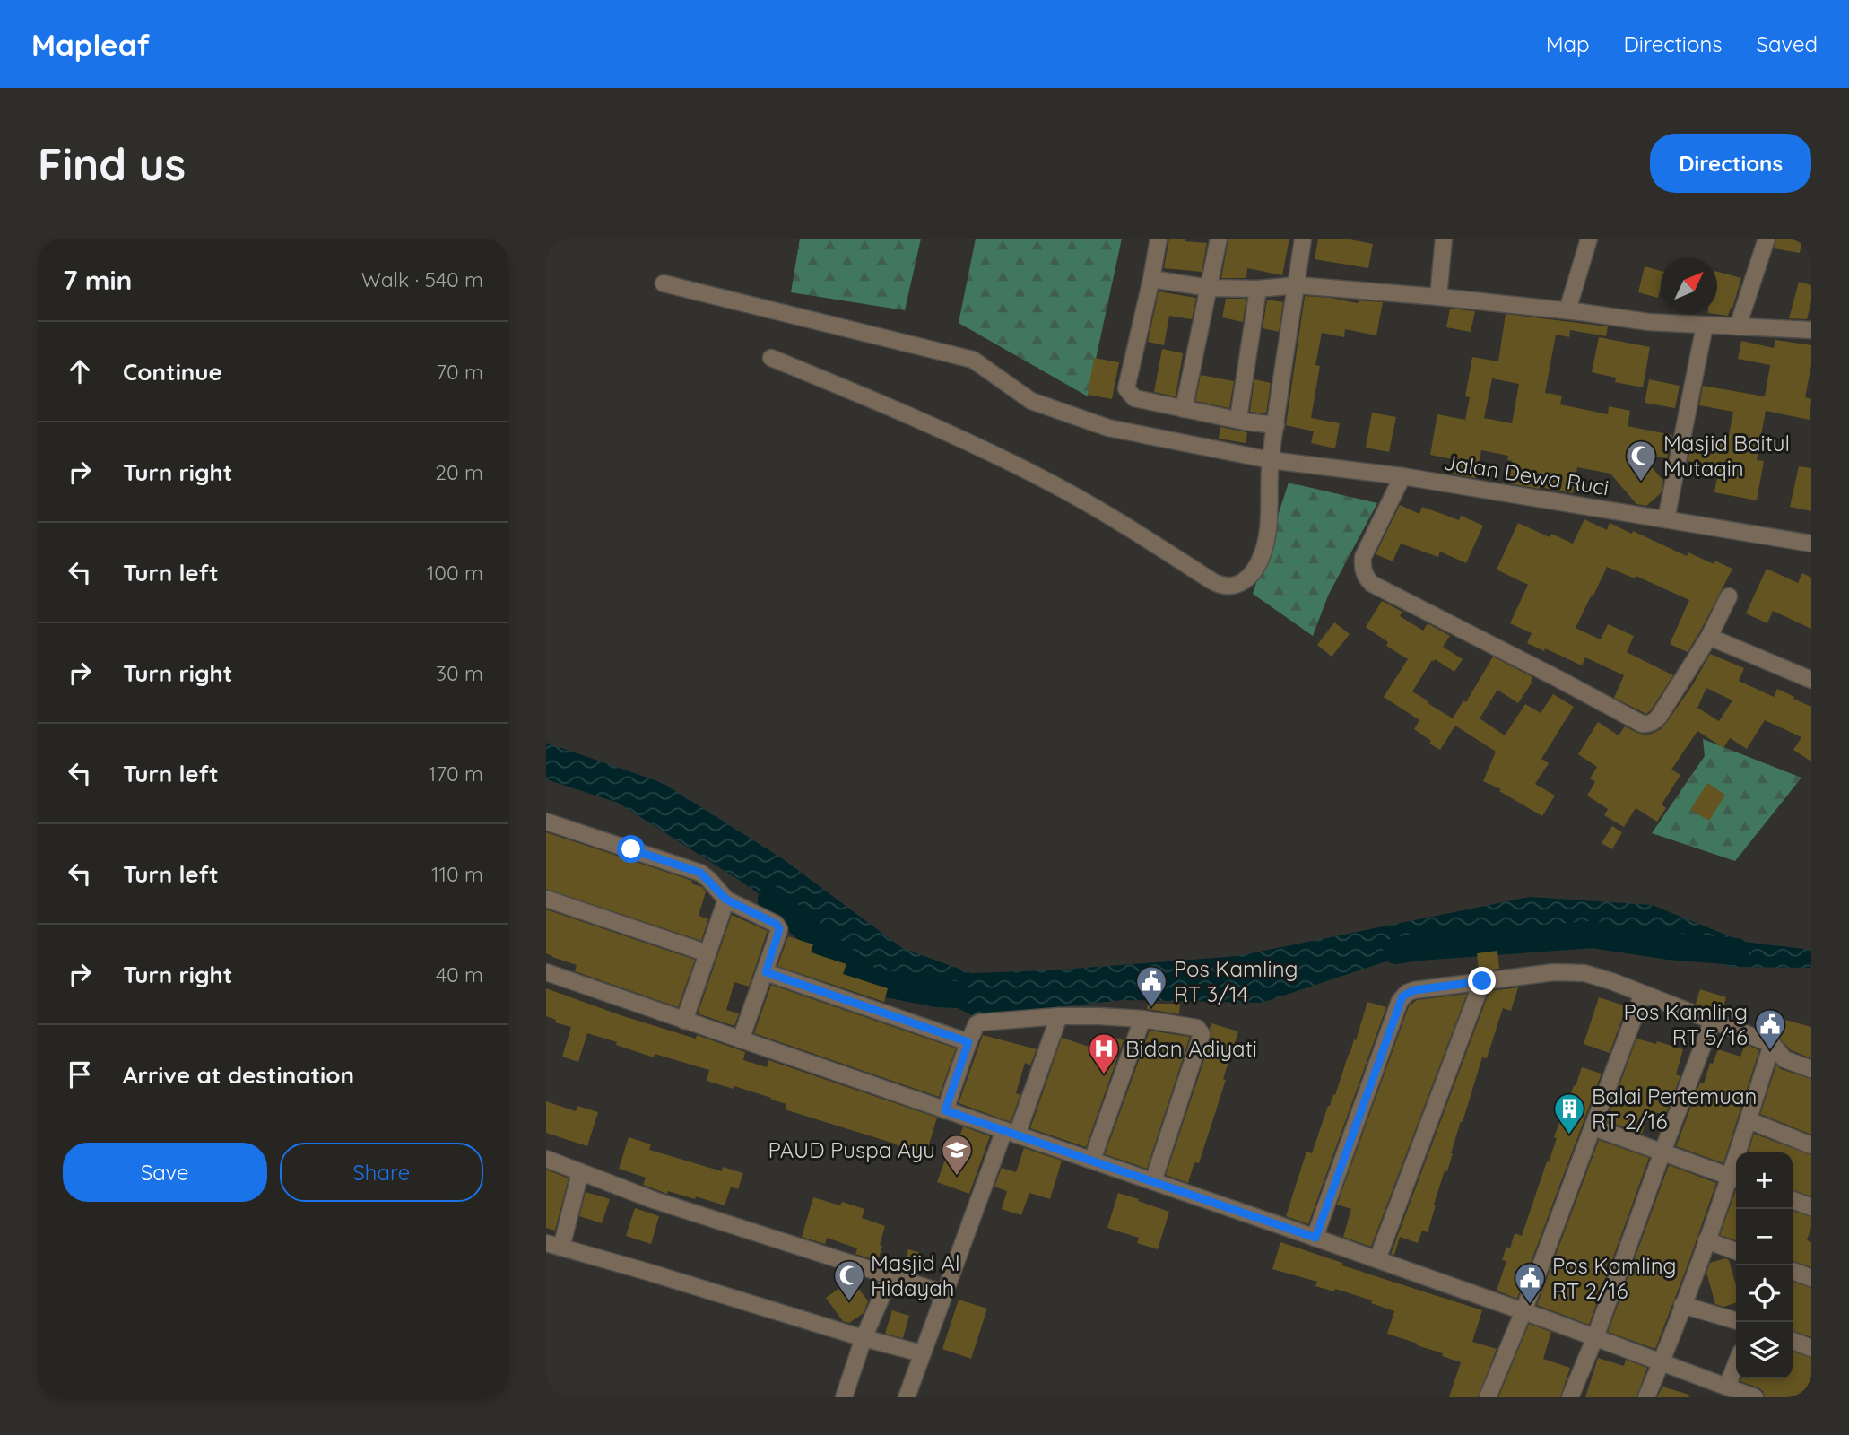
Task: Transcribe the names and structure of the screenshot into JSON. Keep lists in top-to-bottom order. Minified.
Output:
{"streets":{"street":["Jalan Dewa Ruci"]},"places":{"mosque":["Masjid Baitul Mutaqin","Masjid Al Hidayah"],"public building":["Pos Kamling RT 3/14","Pos Kamling RT 5/16","Pos Kamling RT 2/16"],"hospital":["Bidan Adiyati"],"building":["Balai Pertemuan RT 2/16"],"school or university":["PAUD Puspa Ayu"]},"north":"top right","page":{"header":"Mapleaf","nav":["Map","Directions","Saved"],"buttons":["Directions",["Save","Share"]],"title":"Find us","heading":["7 min","Walk · 540 m"],"list":[["Continue","70 m"],["Turn right","20 m"],["Turn left","100 m"],["Turn right","30 m"],["Turn left","170 m"],["Turn left","110 m"],["Turn right","40 m"],"Arrive at destination"],"map_buttons":["+","−"]}}
